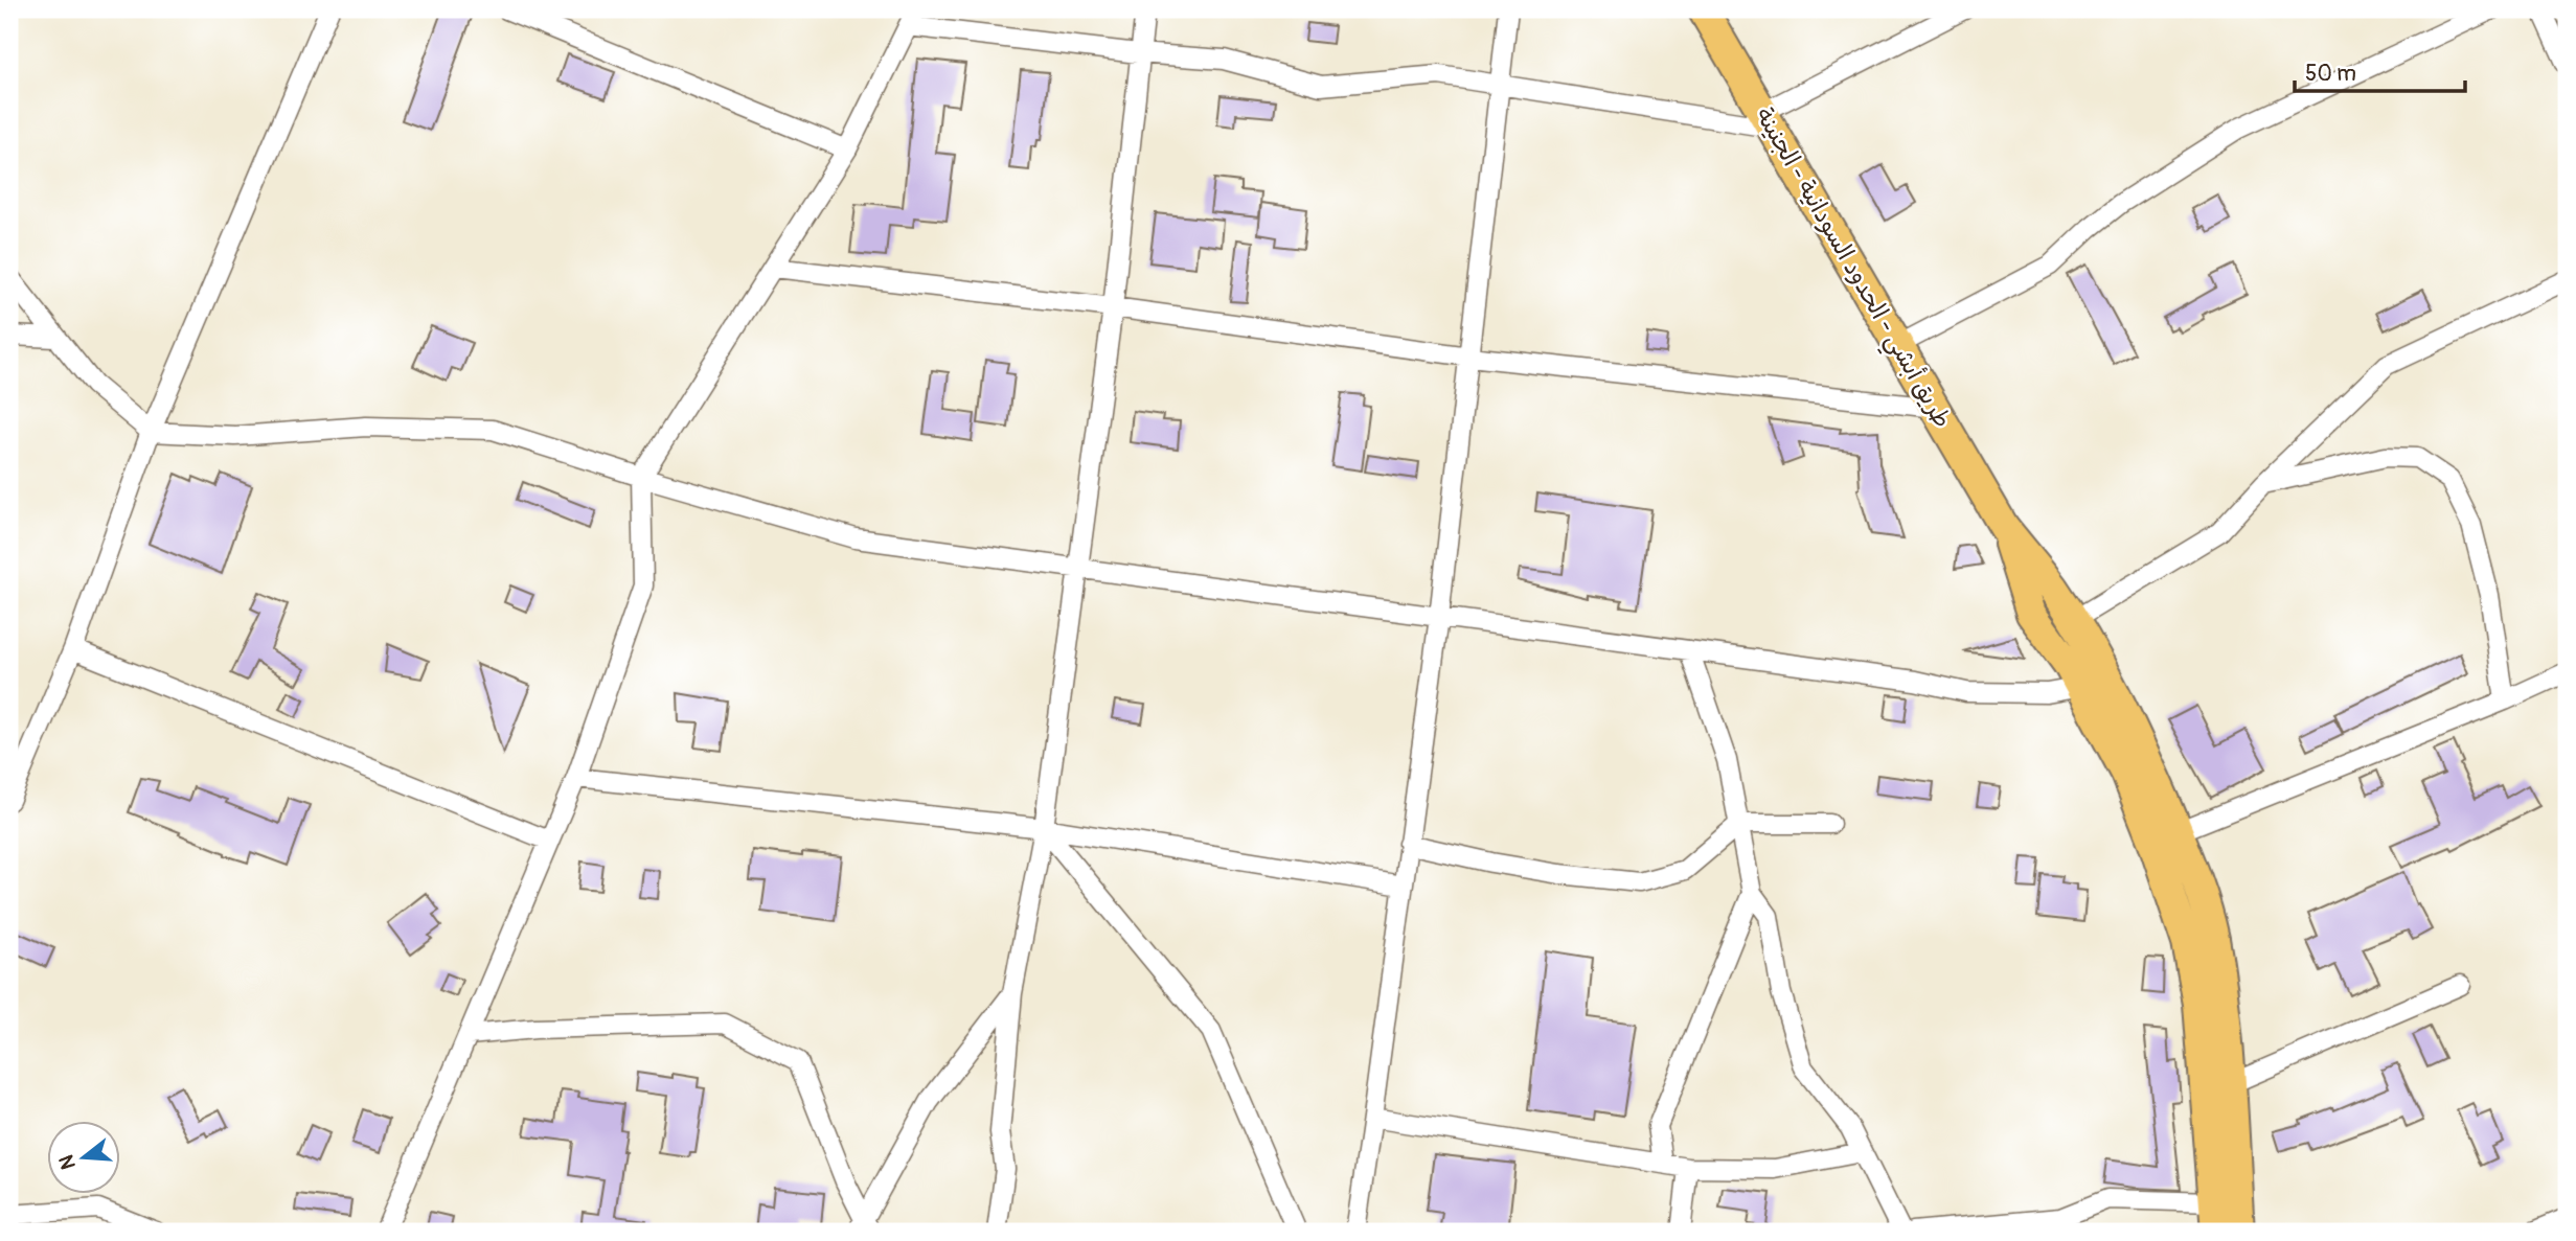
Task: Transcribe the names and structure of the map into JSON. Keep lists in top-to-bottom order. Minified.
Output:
{"streets":{"highway":["طريق أبشي - الحدود السودانية - الجنينة"]},"scale_bar":"50 m","north":"left"}
